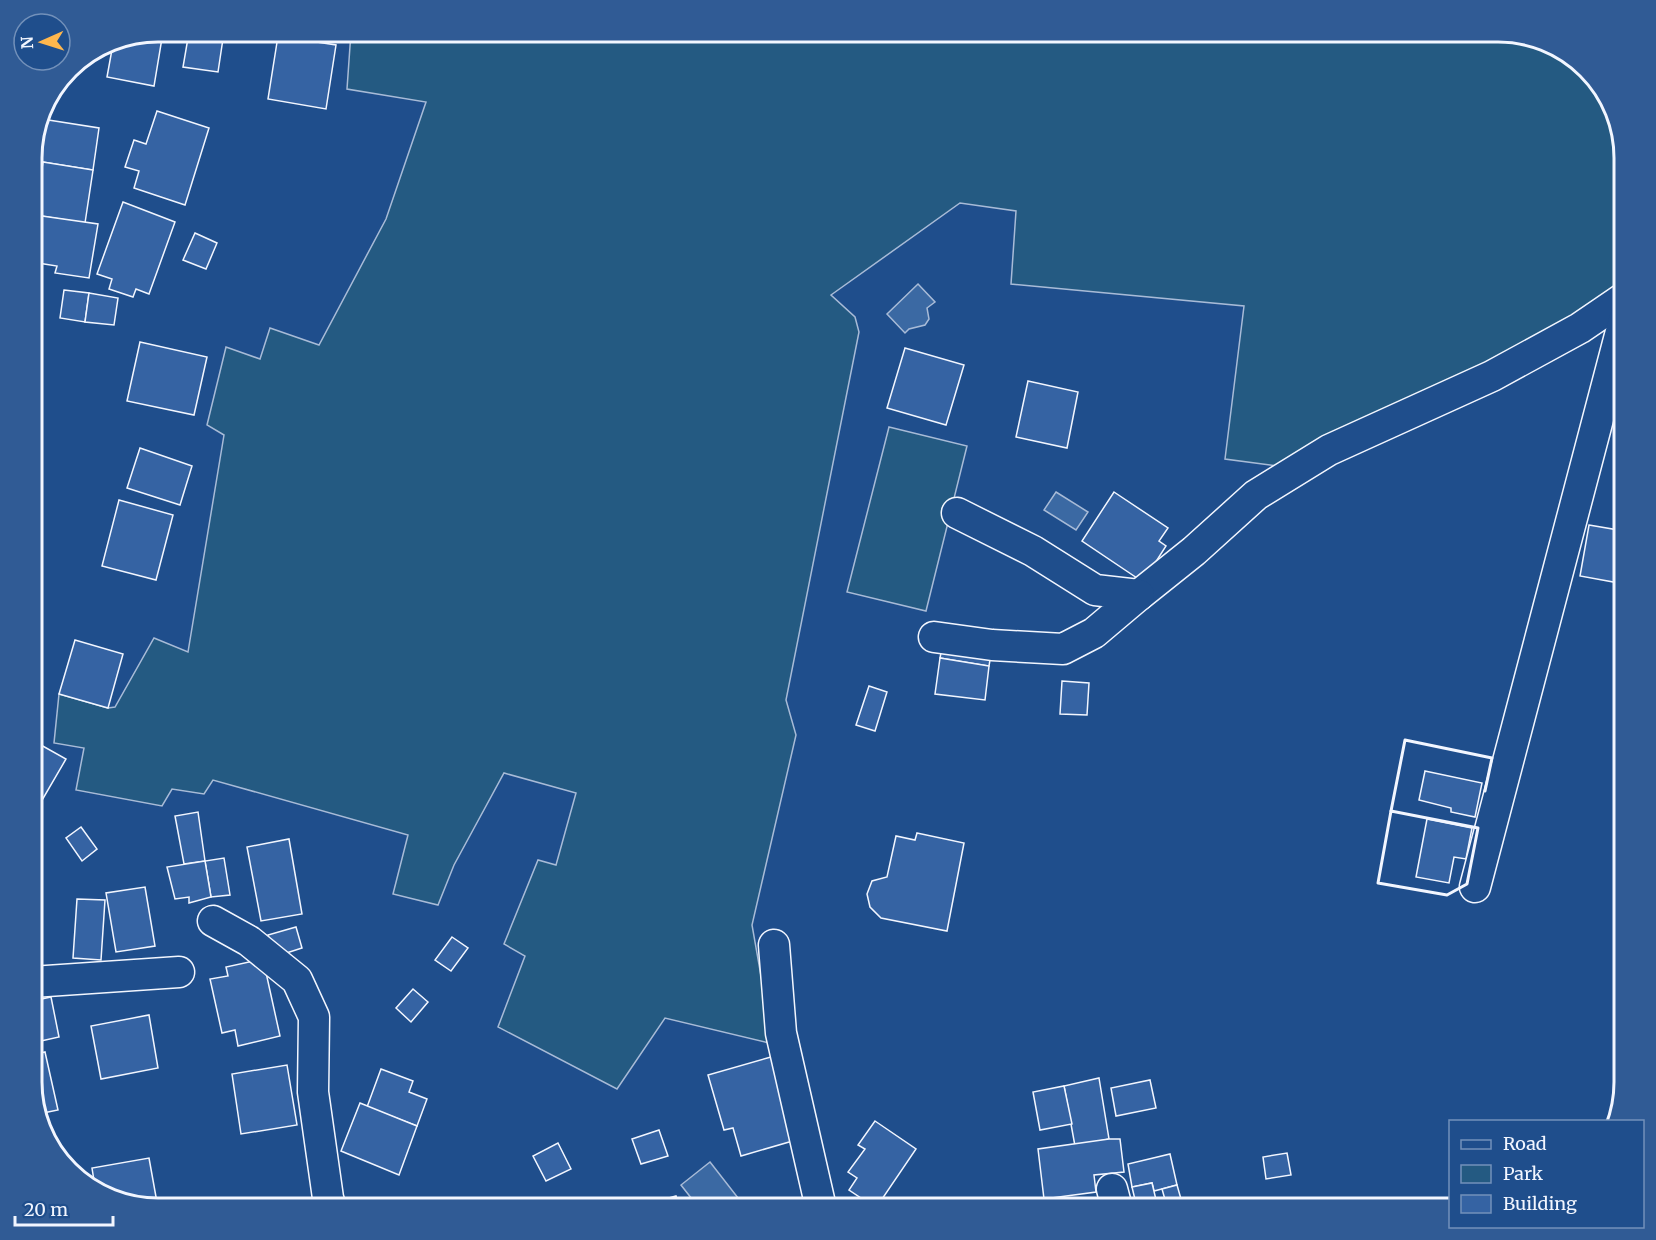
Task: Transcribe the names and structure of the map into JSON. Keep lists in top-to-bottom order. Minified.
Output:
{"legend":["Road","Park","Building"],"scale_bar":"20 m","north":"left"}
